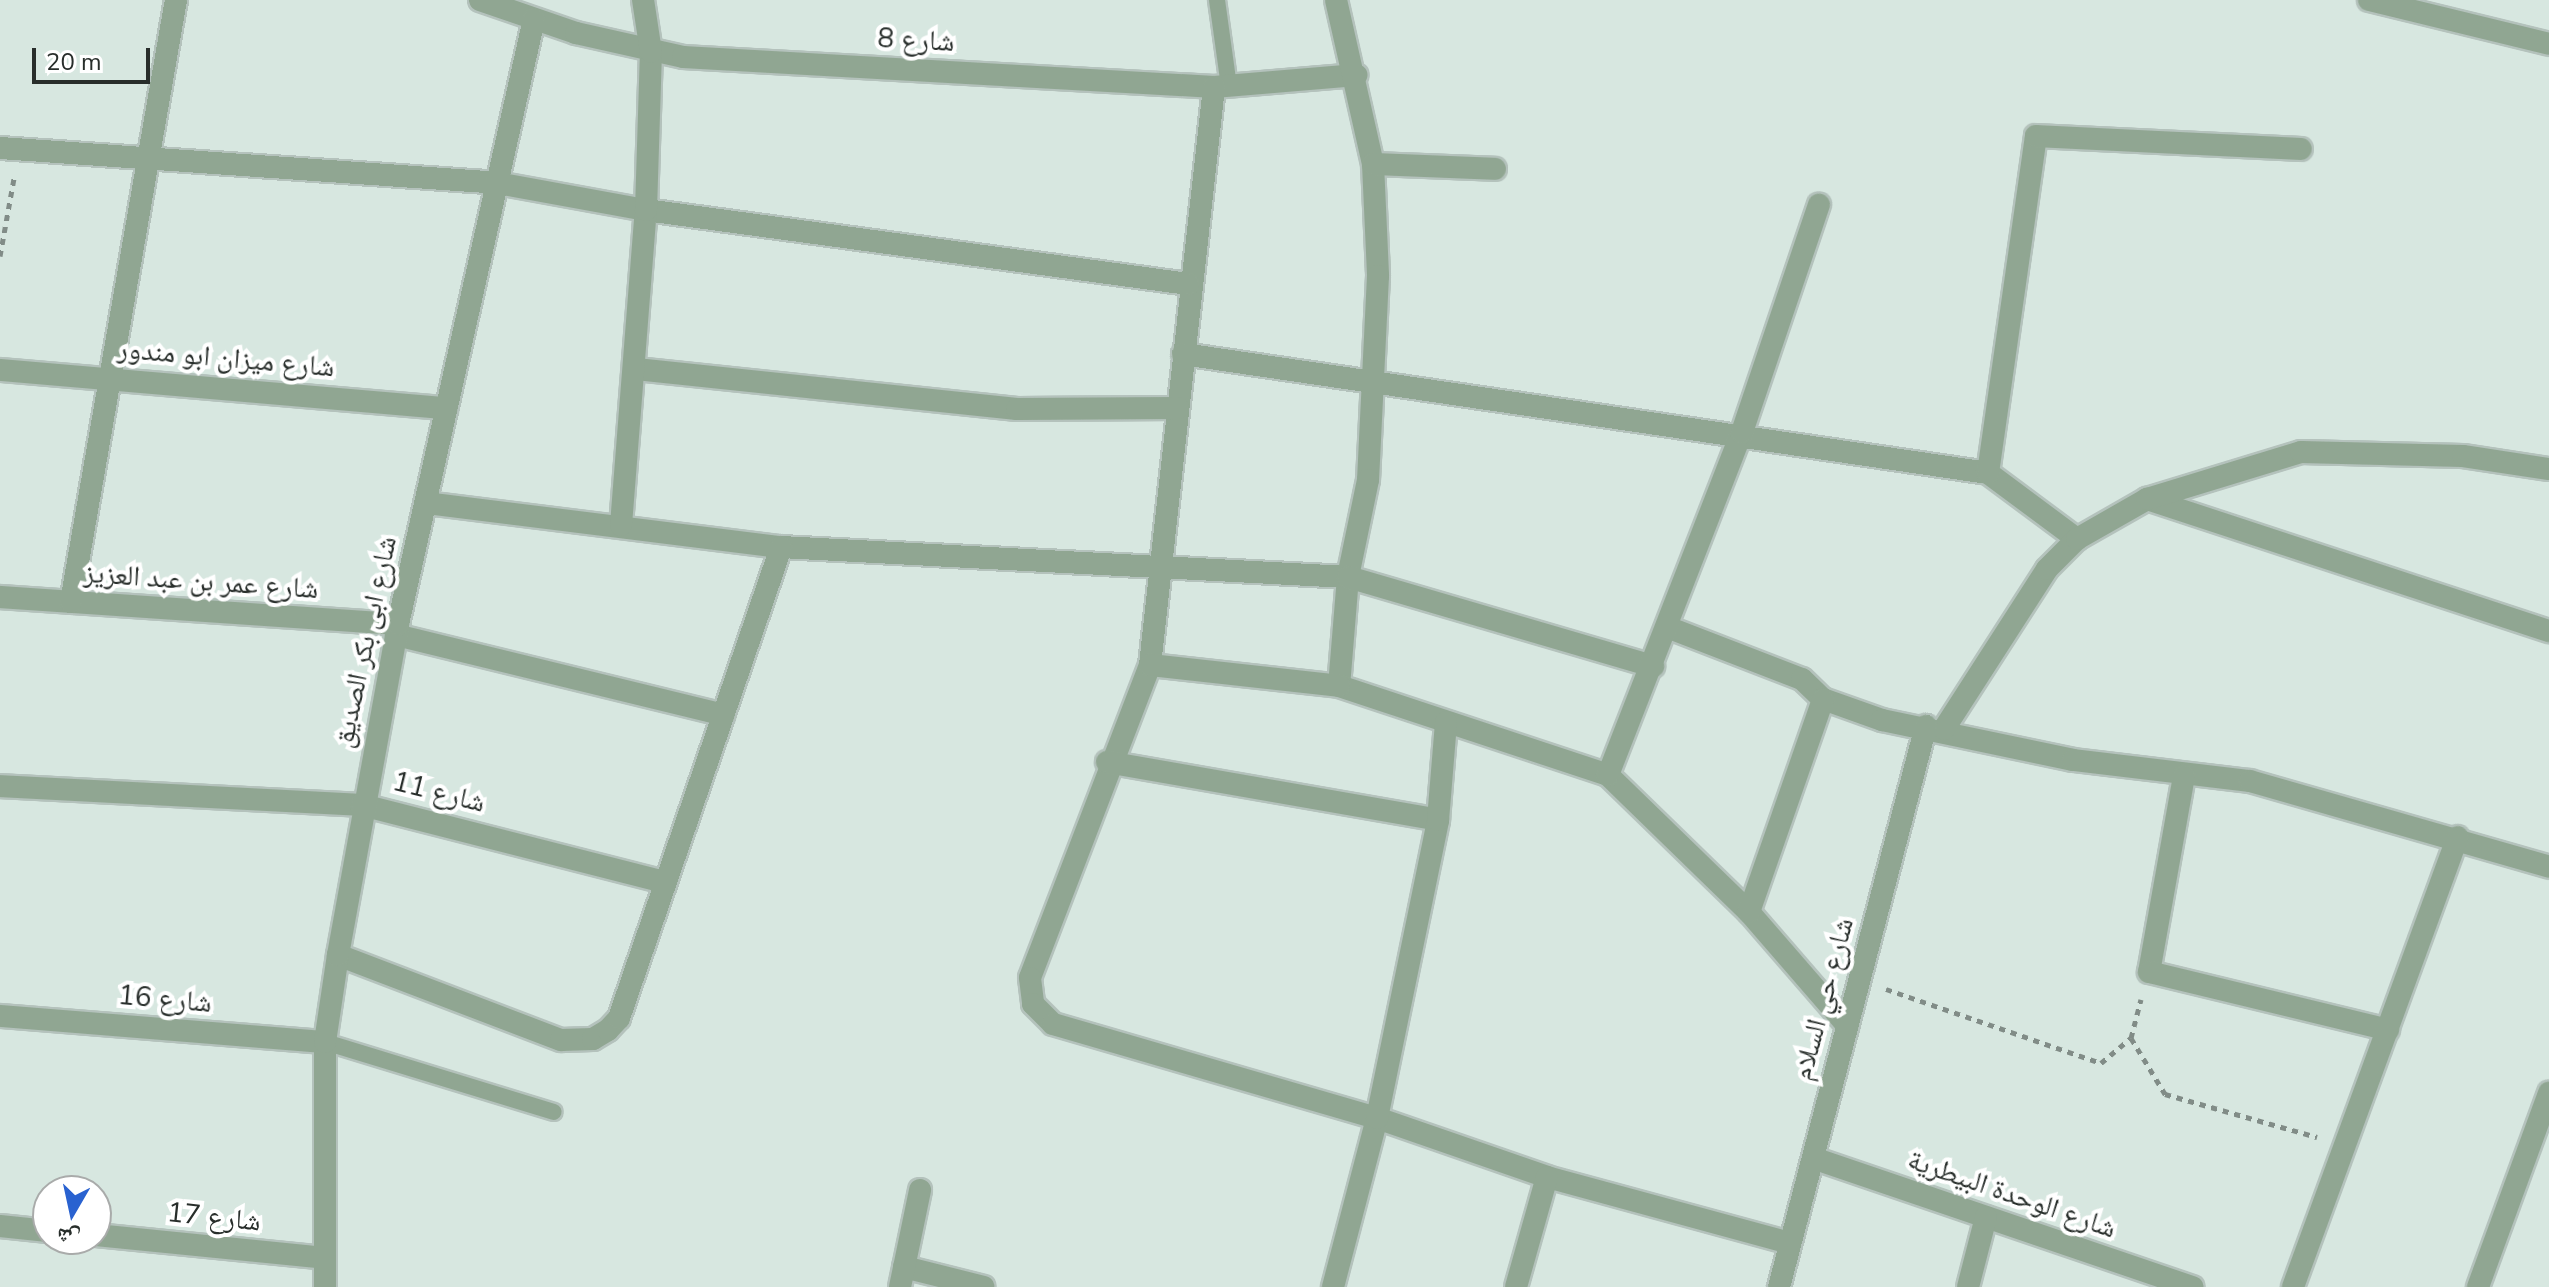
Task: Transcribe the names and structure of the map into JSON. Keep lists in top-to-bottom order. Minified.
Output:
{"streets":{"street":["شارع 8","شارع ميزان ابو مندور","شارع عمر بن عبد العزيز","شارع ابى بكر الصديق","شارع 11","شارع 16","شارع حي السلام","شارع الوحدة البيطرية","شارع 17"]},"crossings":[["شارع 8","شارع ابى بكر الصديق"],["شارع ميزان ابو مندور","شارع ابى بكر الصديق"],["شارع عمر بن عبد العزيز","شارع ابى بكر الصديق"],["شارع ابى بكر الصديق","شارع 11"],["شارع ابى بكر الصديق","شارع 16"],["شارع ابى بكر الصديق","شارع 17"],["شارع حي السلام","شارع الوحدة البيطرية"]],"scale_bar":"20 m","north":"bottom"}
